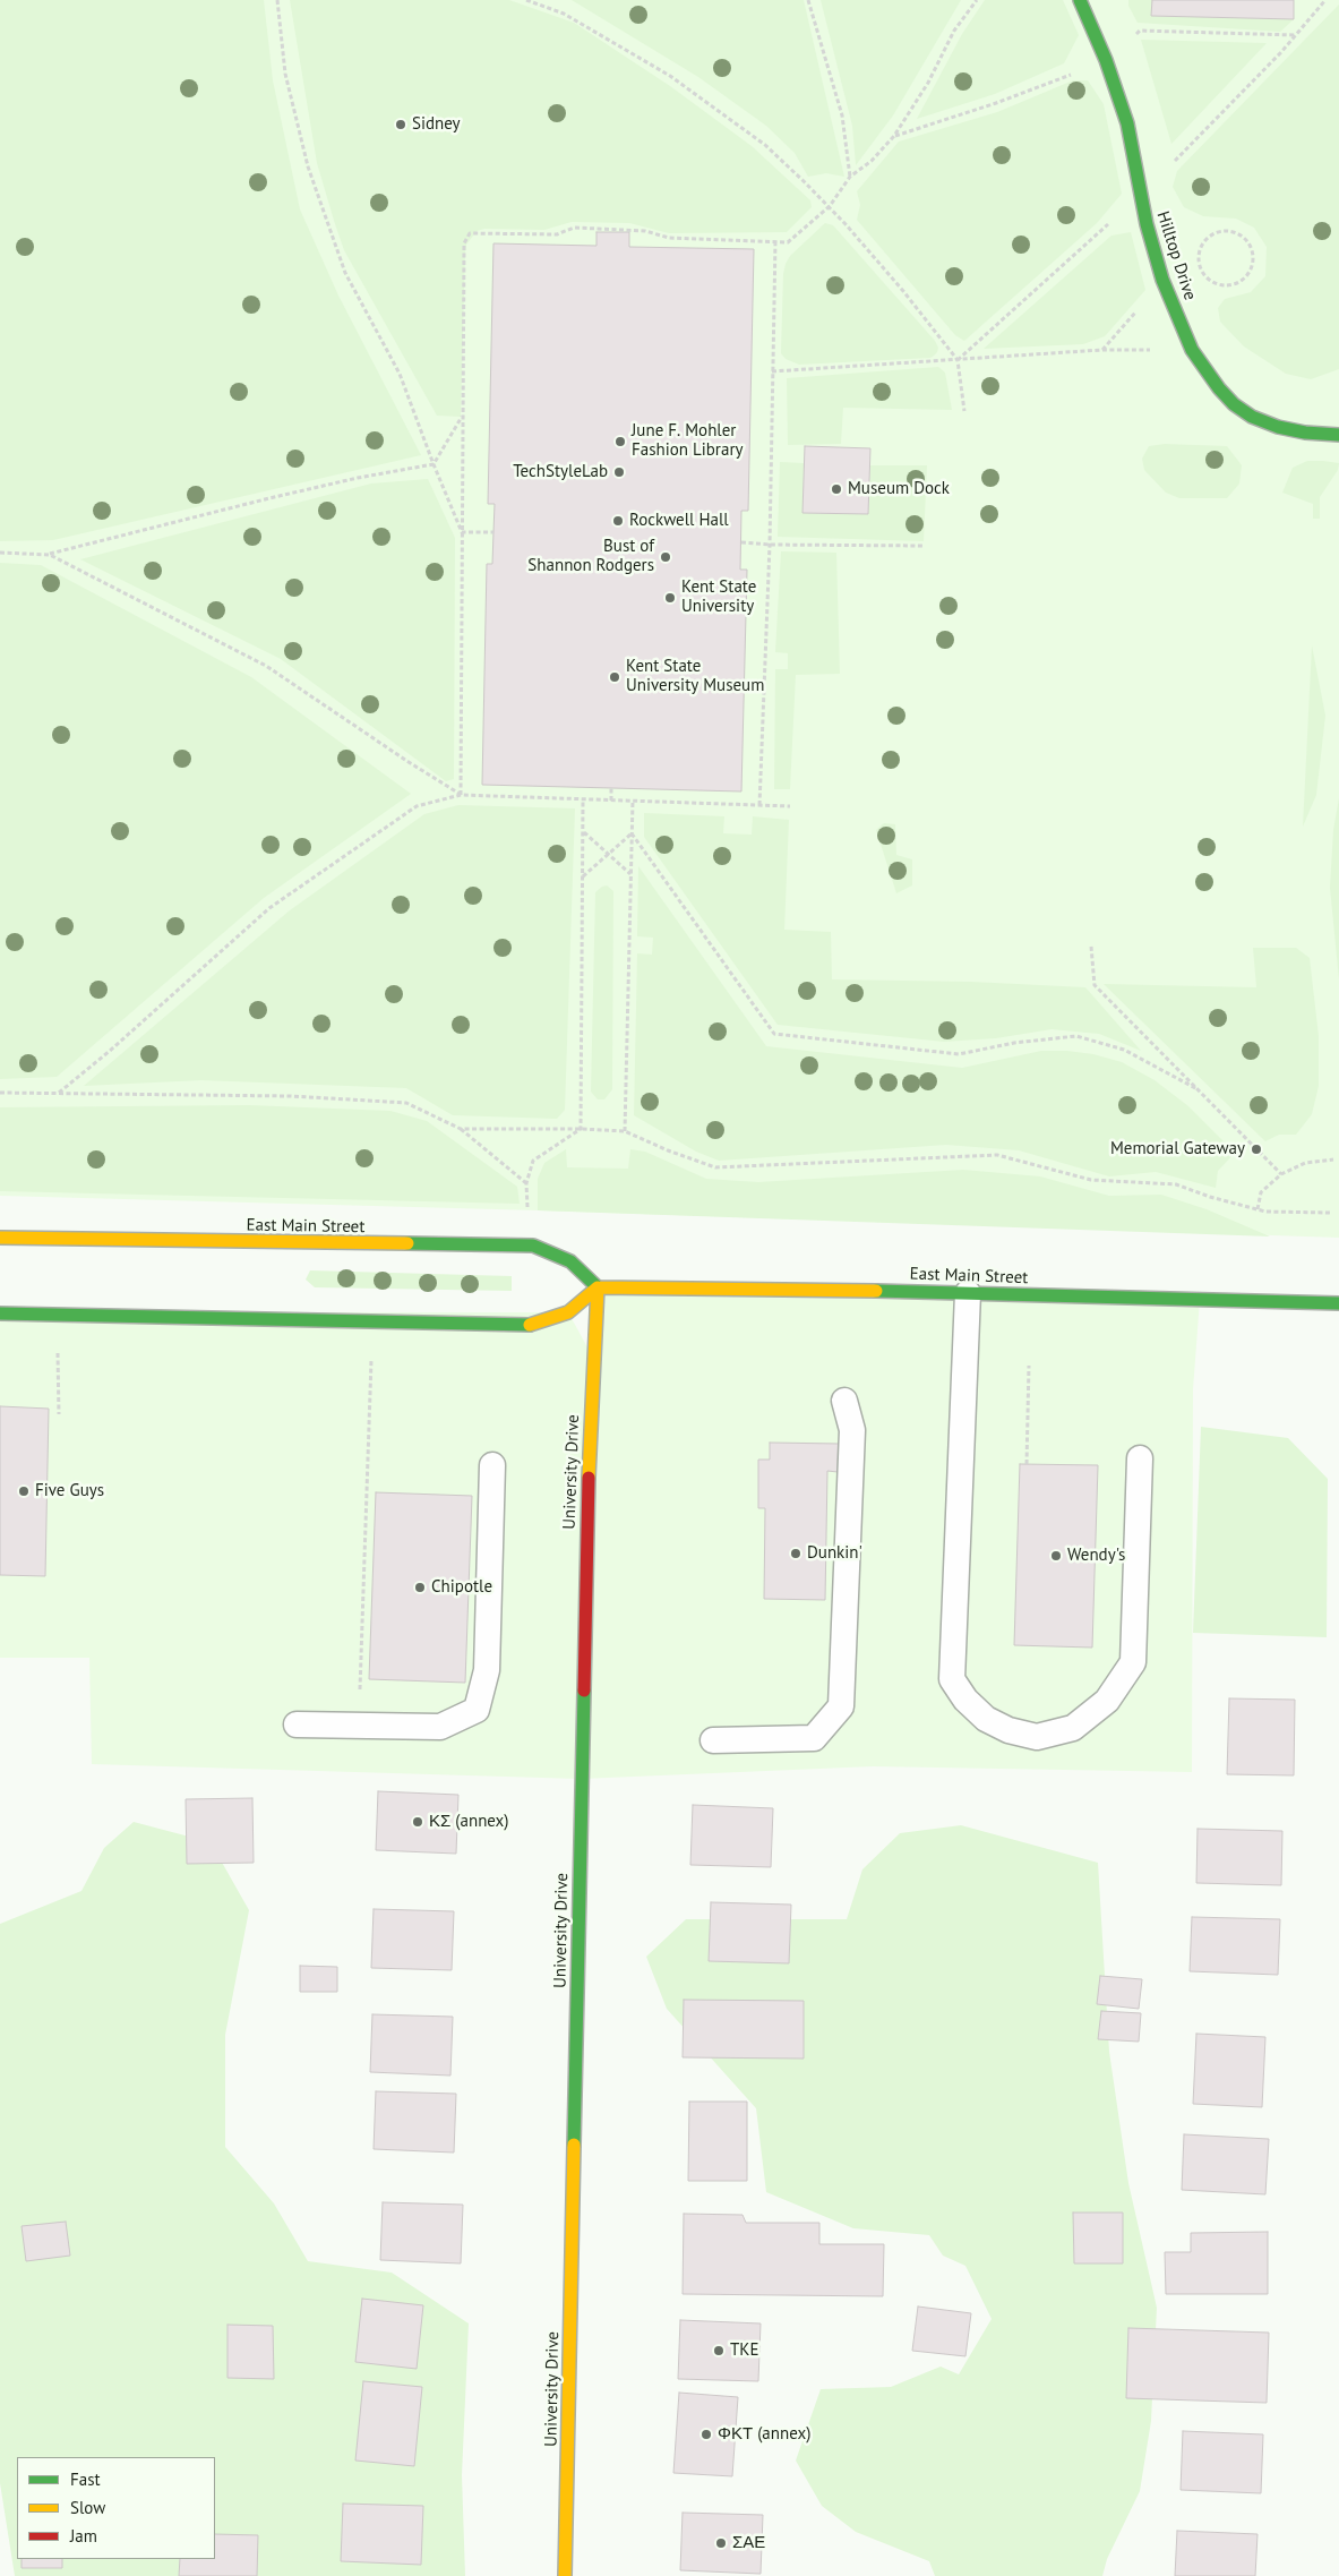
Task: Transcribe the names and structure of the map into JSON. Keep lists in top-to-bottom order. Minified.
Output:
{"streets":{"main road":["Hilltop Drive","East Main Street","University Drive"]},"crossings":[["East Main Street","University Drive"]],"places":["Sidney","June F. Mohler Fashion Library","TechStyleLab","Museum Dock","Rockwell Hall","Bust of Shannon Rodgers","Kent State University","Kent State University Museum","Memorial Gateway","Five Guys","Dunkin'","Wendy's","Chipotle","ΚΣ (annex)","TKE","ΦΚΤ (annex)","ΣΑΕ"],"legend":["Fast","Slow","Jam"]}
